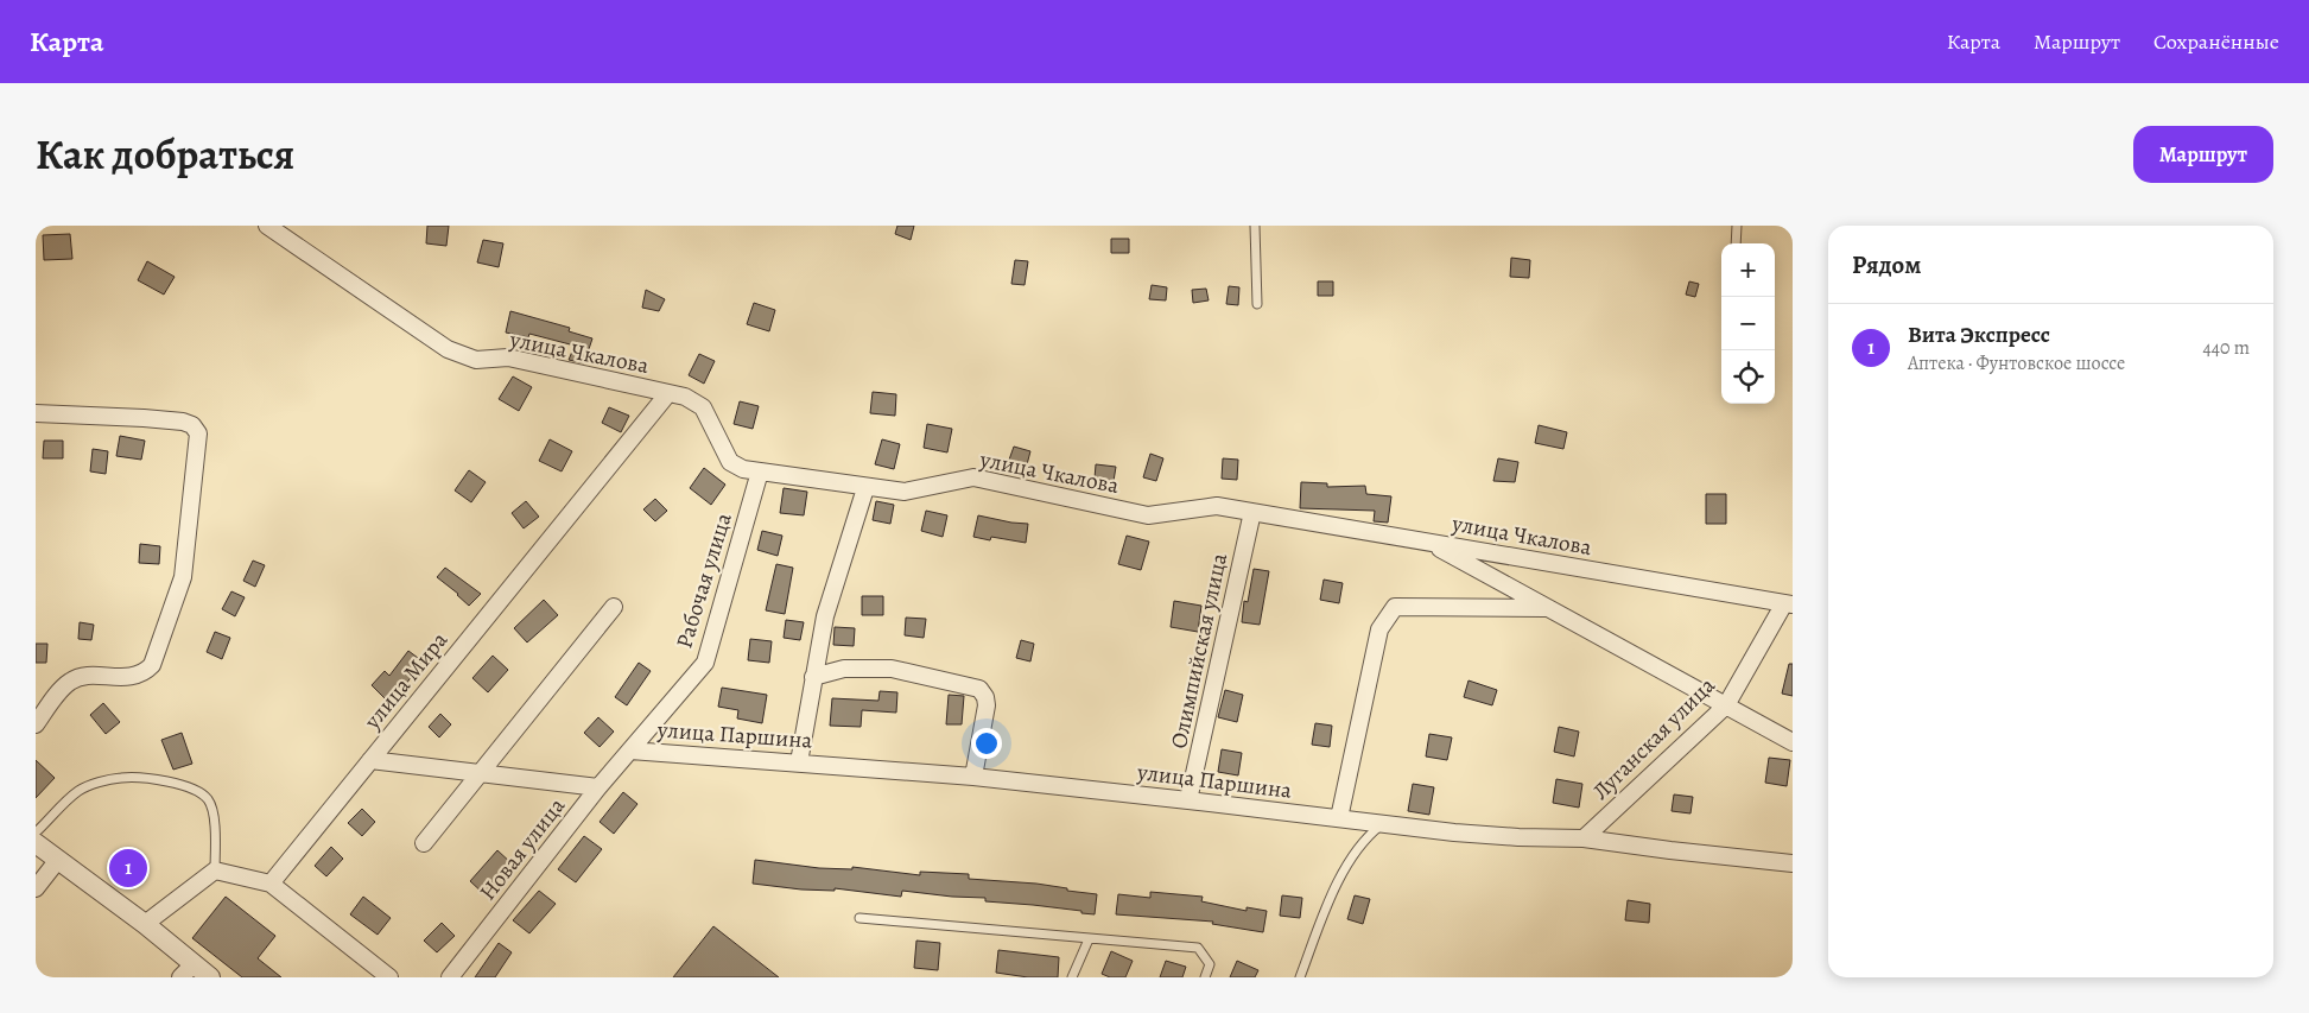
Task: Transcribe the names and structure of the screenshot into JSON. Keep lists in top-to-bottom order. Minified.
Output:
{"streets":{"street":["улица Чкалова","Рабочая улица","Олимпийская улица","улица Мира","улица Паршина","Луганская улица","Новая улица"]},"crossings":[["улица Чкалова","Рабочая улица"],["улица Чкалова","Олимпийская улица"],["улица Чкалова","улица Мира"],["улица Чкалова","Луганская улица"],["Рабочая улица","улица Паршина"],["Рабочая улица","Новая улица"],["Олимпийская улица","улица Паршина"],["улица Паршина","Луганская улица"],["улица Паршина","Новая улица"]],"page":{"header":"Карта","nav":["Карта","Маршрут","Сохранённые"],"title":"Как добраться","buttons":"Маршрут","heading":"Рядом","map_buttons":["+","−"],"list":[{"mark":"1","name":"Вита Экспресс","note":"Аптека · Фунтовское шоссе","value":"440 m"}],"pins":"1"}}
